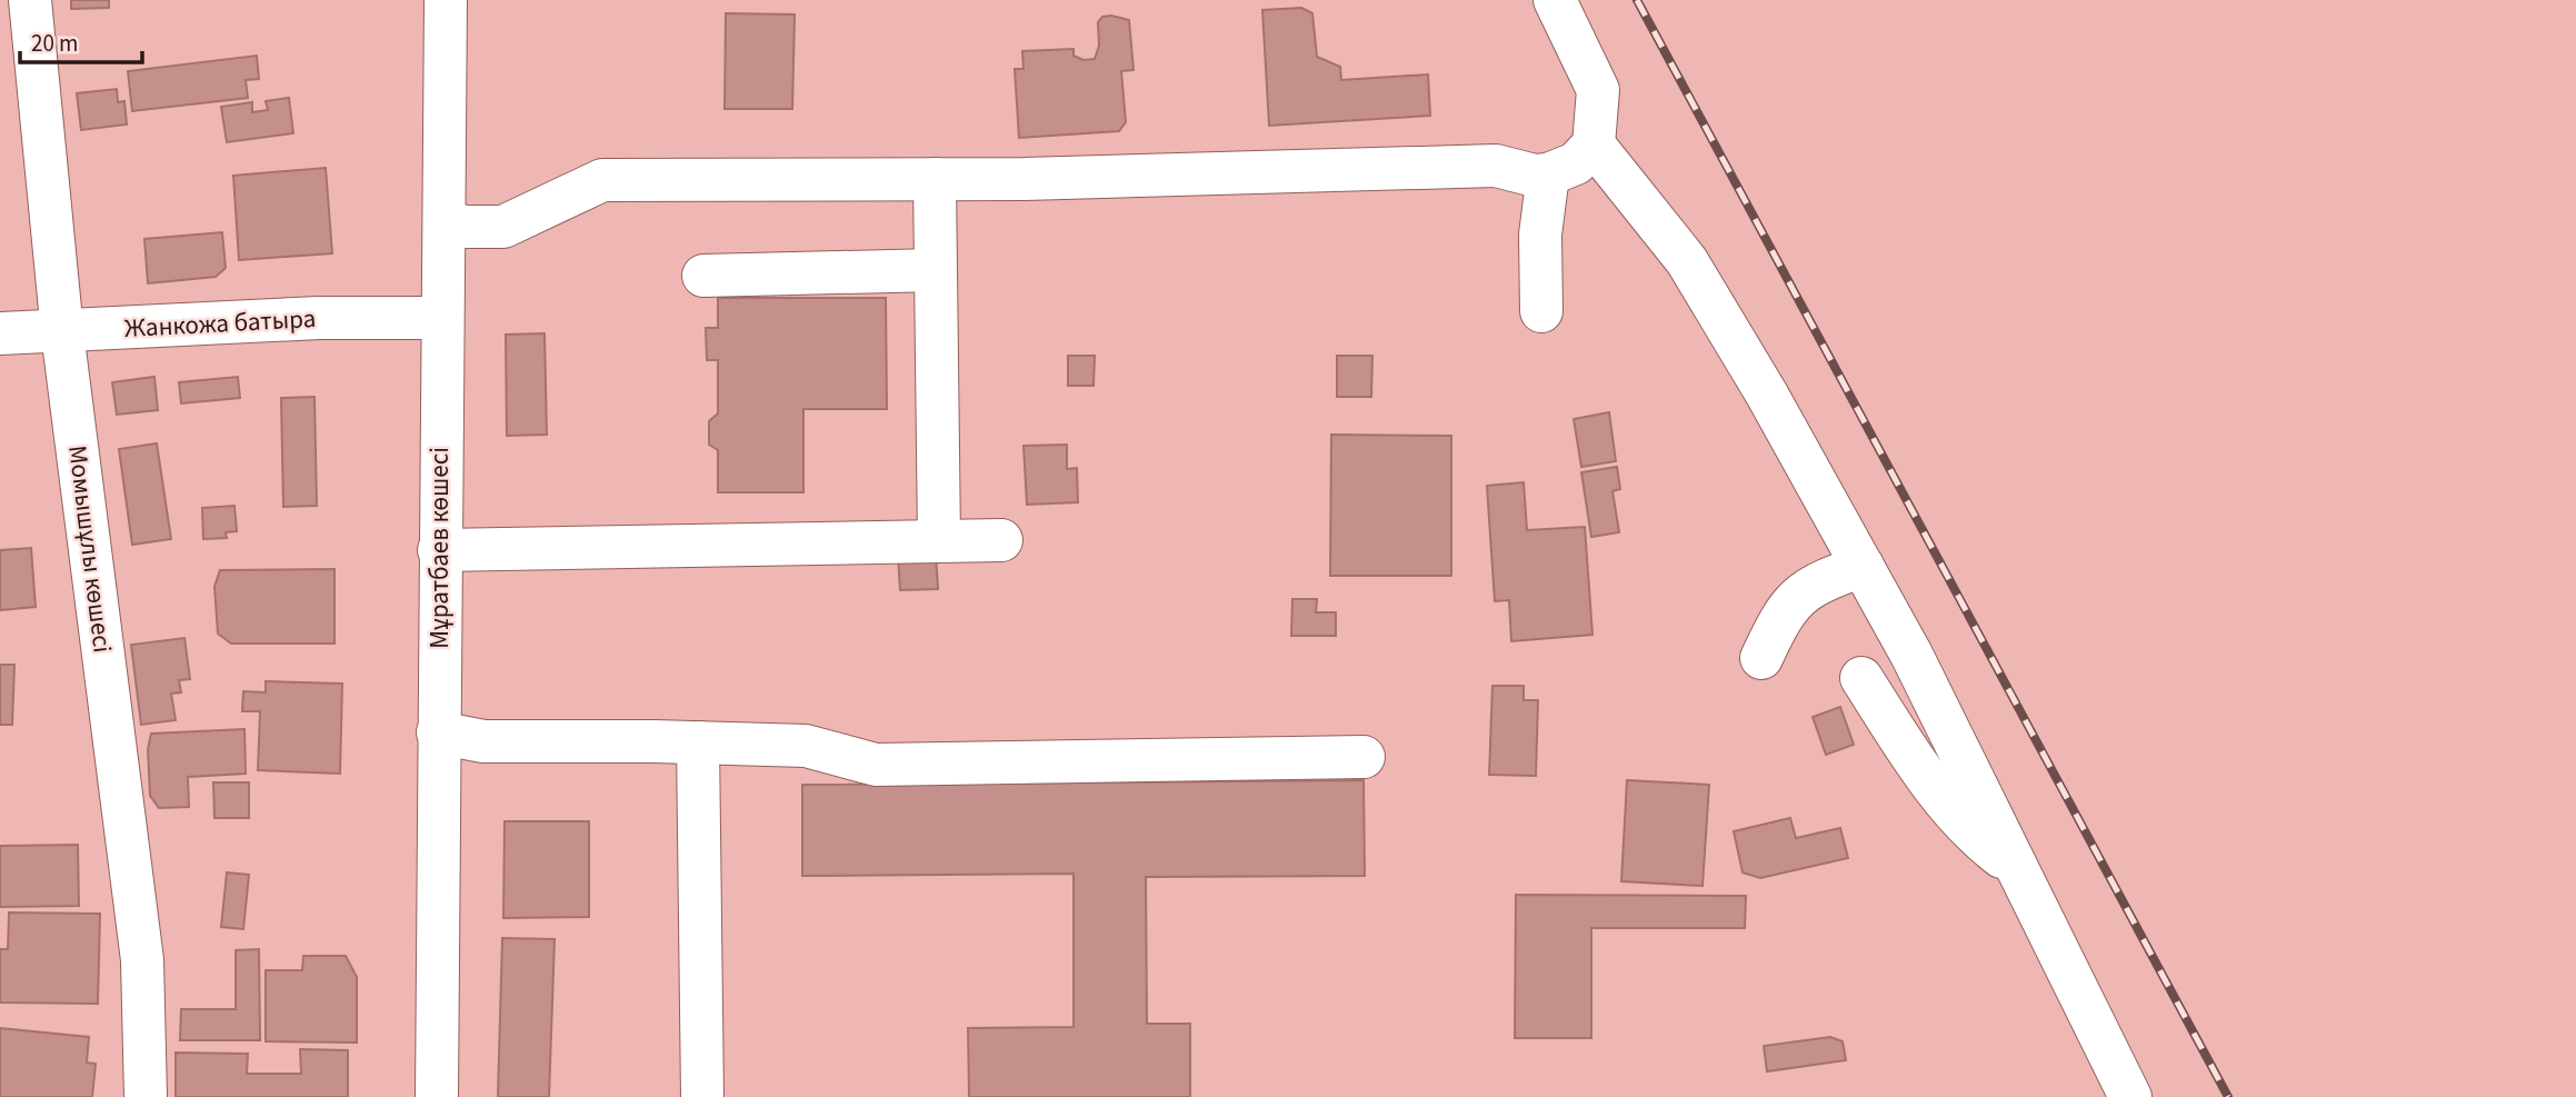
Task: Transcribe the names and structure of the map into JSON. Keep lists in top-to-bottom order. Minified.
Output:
{"streets":{"street":["Жанкожа батыра","Мұратбаев көшесі","Момышұлы көшесі"]},"crossings":[["Жанкожа батыра","Мұратбаев көшесі"],["Жанкожа батыра","Момышұлы көшесі"]],"scale_bar":"20 m"}
